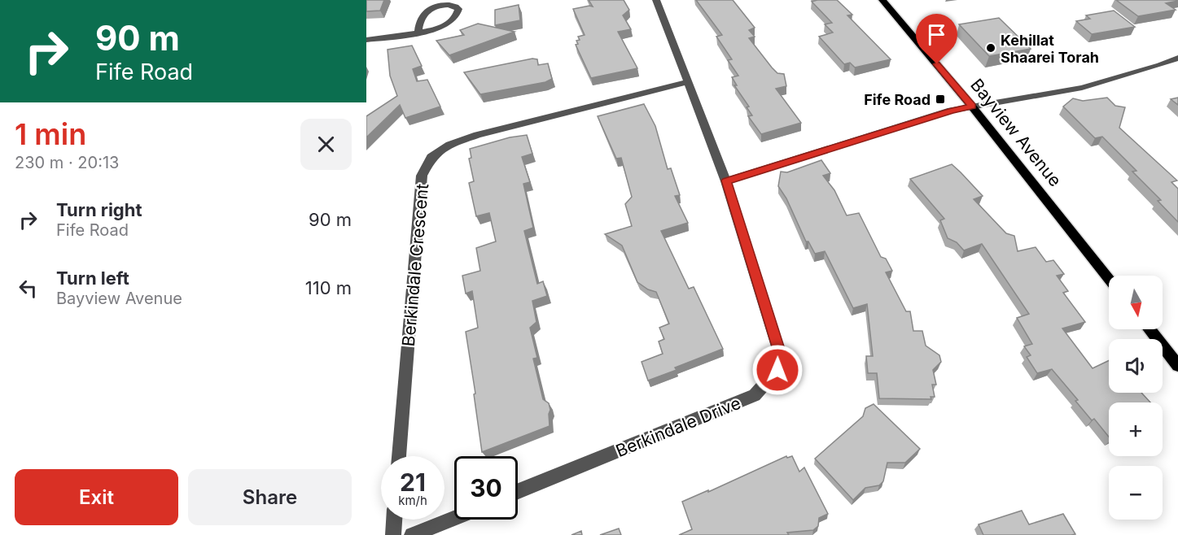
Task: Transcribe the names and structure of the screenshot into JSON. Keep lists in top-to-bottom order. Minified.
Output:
{"streets":{"main road":["Bayview Avenue"],"street":["Berkindale Crescent","Berkindale Drive"]},"crossings":[["Berkindale Crescent","Berkindale Drive"]],"places":{"other":["Kehillat Shaarei Torah"],"transit":["Fife Road"]},"north":"bottom","page":{"turn":["90 m","Fife Road"],"heading":["1 min","230 m · 20:13"],"list":[{"name":"Turn right","note":"Fife Road","value":"90 m"},{"name":"Turn left","note":"Bayview Avenue","value":"110 m"}],"map_buttons":["+","−"],"speed":"21 km/h","limit":"30","buttons":["Exit","Share"]}}
